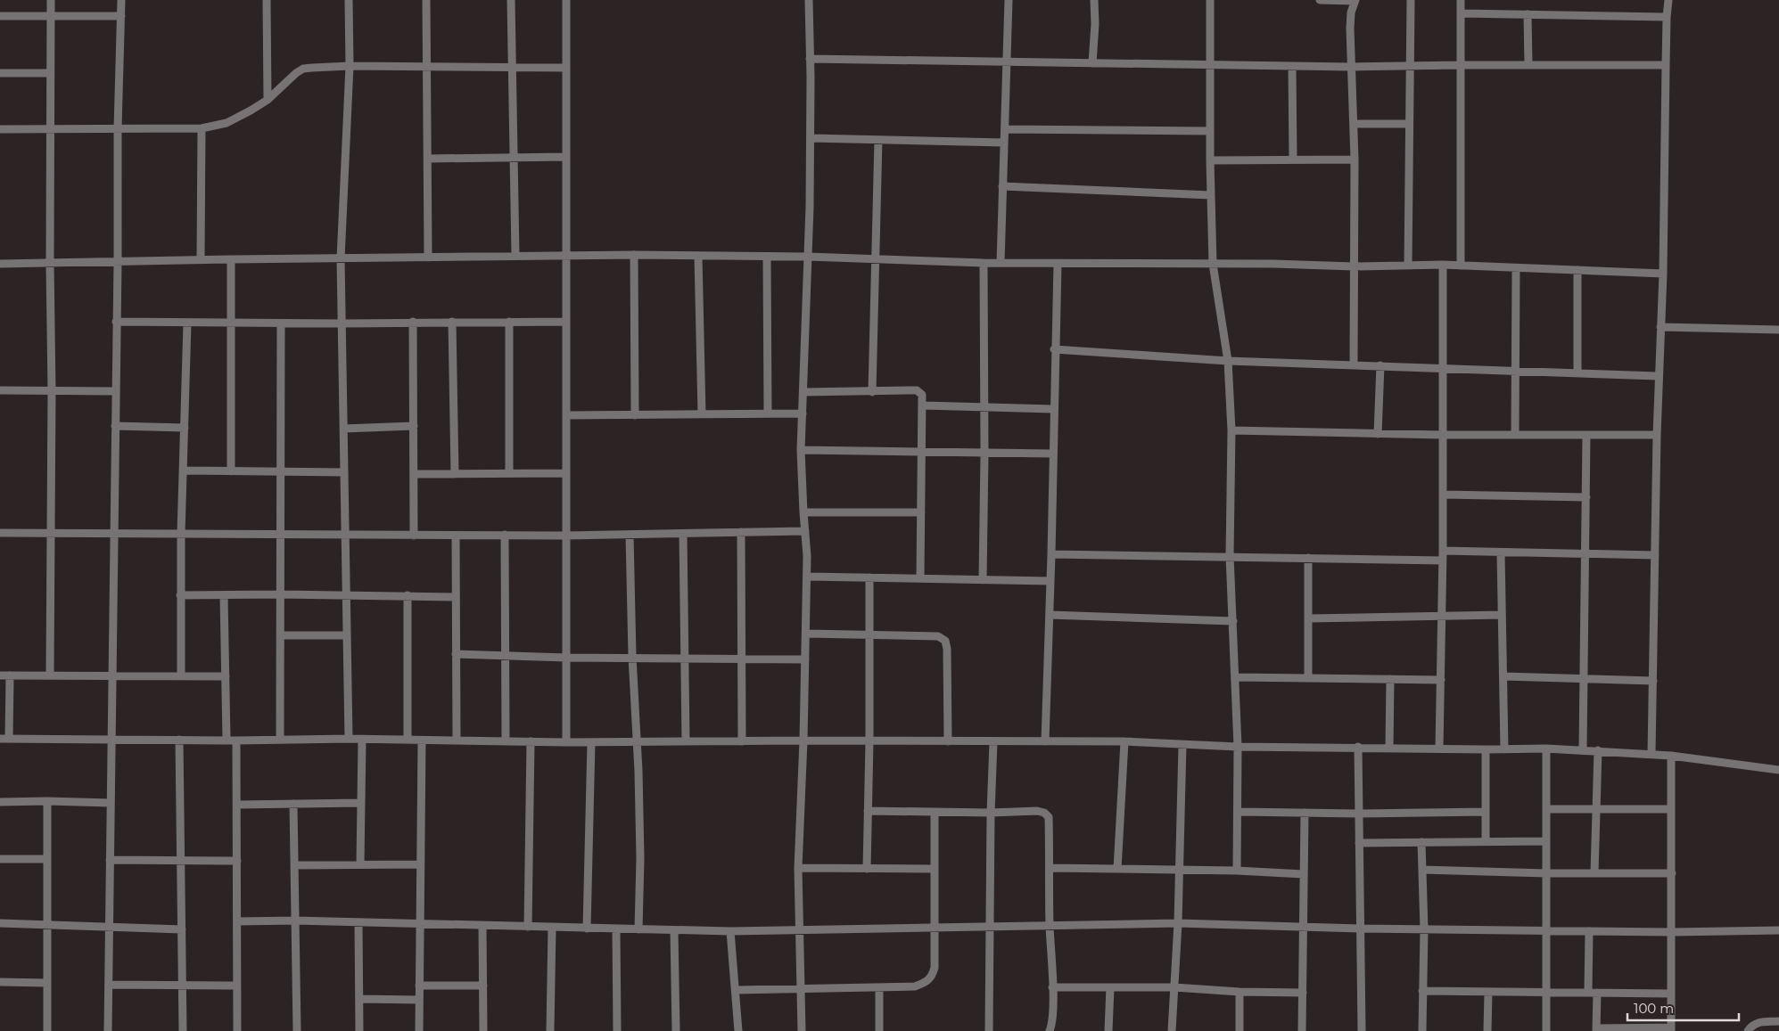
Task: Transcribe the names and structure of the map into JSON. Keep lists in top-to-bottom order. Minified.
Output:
{"scale_bar":"100 m"}
